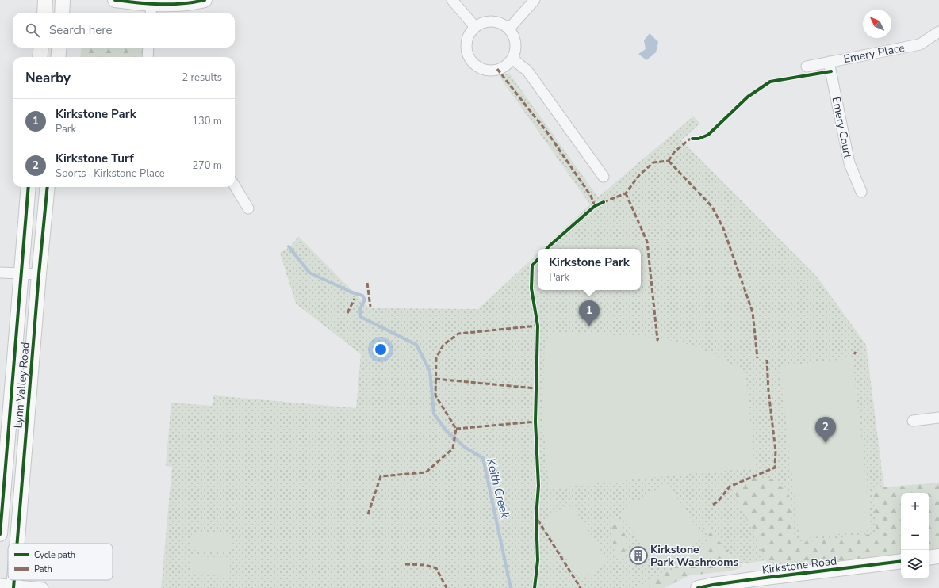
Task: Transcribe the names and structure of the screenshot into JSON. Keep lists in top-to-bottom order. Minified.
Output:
{"streets":{"main road":["Lynn Valley Road","Kirkstone Road"],"street":["Emery Place","Emery Court"]},"crossings":[["Emery Place","Emery Court"]],"water":["Keith Creek"],"places":{"building":["Kirkstone Park Washrooms"]},"legend":["Cycle path","Path"],"north":"top left","page":{"search":"Search here","heading":["Nearby","2 results"],"list":[{"mark":"1","name":"Kirkstone Park","note":"Park","value":"130 m"},{"mark":"2","name":"Kirkstone Turf","note":"Sports · Kirkstone Place","value":"270 m"}],"popup":["Kirkstone Park","Park"],"pins":["1","2"],"map_buttons":["+","−"]}}
